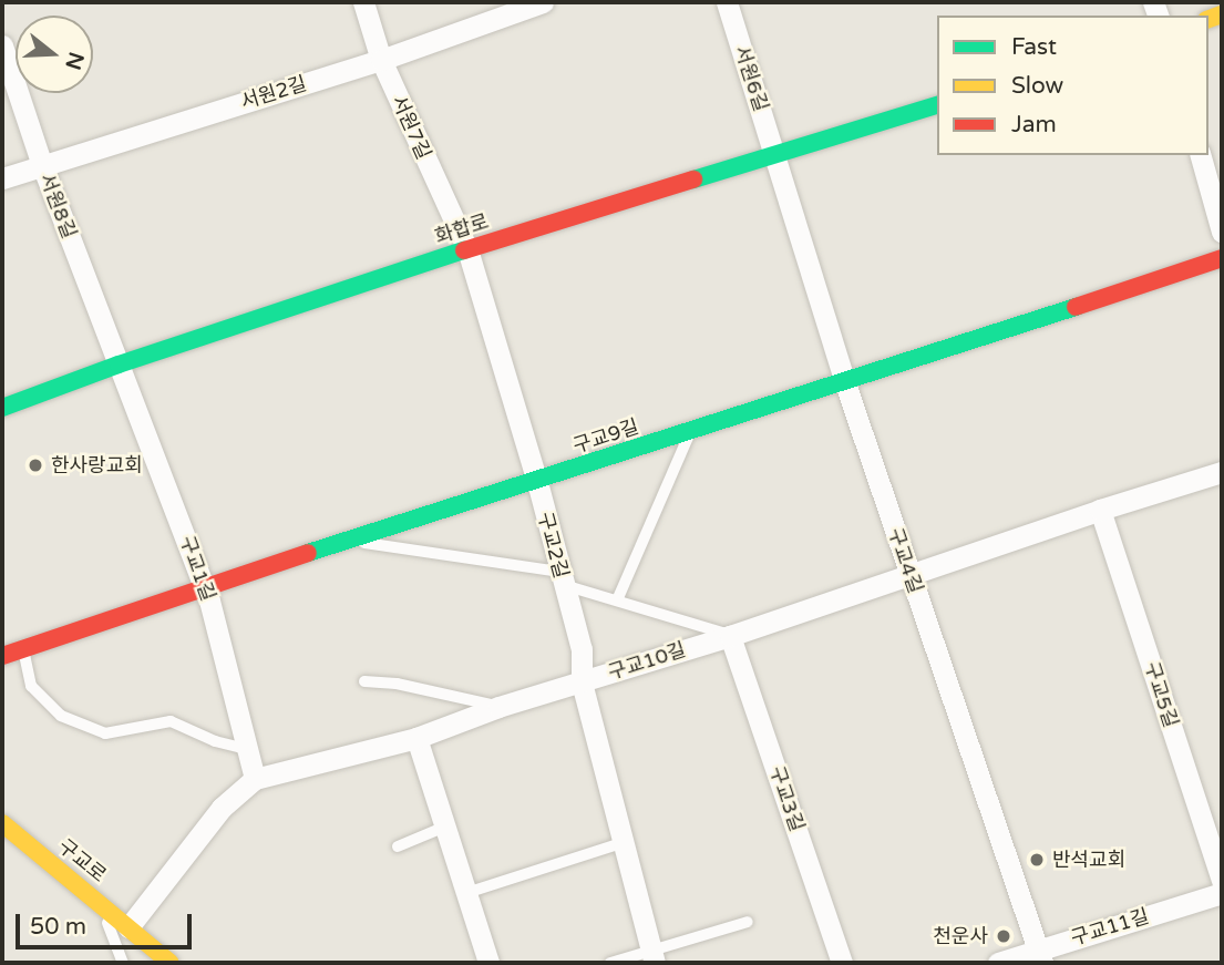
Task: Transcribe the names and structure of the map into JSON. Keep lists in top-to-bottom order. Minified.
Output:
{"streets":{"street":["서원6길","서원2길","서원7길","서원8길","화합로","구교9길","구교2길","구교4길","구교1길","구교10길","구교5길","구교3길","구교로","구교11길"]},"crossings":[["서원6길","화합로"],["서원6길","구교4길"],["서원2길","서원7길"],["서원2길","서원8길"],["서원7길","화합로"],["서원7길","구교2길"],["서원8길","화합로"],["서원8길","구교1길"],["화합로","구교2길"],["화합로","구교4길"],["화합로","구교1길"],["구교9길","구교2길"],["구교9길","구교4길"],["구교9길","구교1길"],["구교2길","구교10길"],["구교4길","구교10길"],["구교4길","구교11길"],["구교1길","구교10길"],["구교10길","구교5길"],["구교10길","구교3길"],["구교10길","구교로"]],"places":["한사랑교회","반석교회","천운사"],"legend":["Fast","Slow","Jam"],"scale_bar":"50 m","north":"right"}
